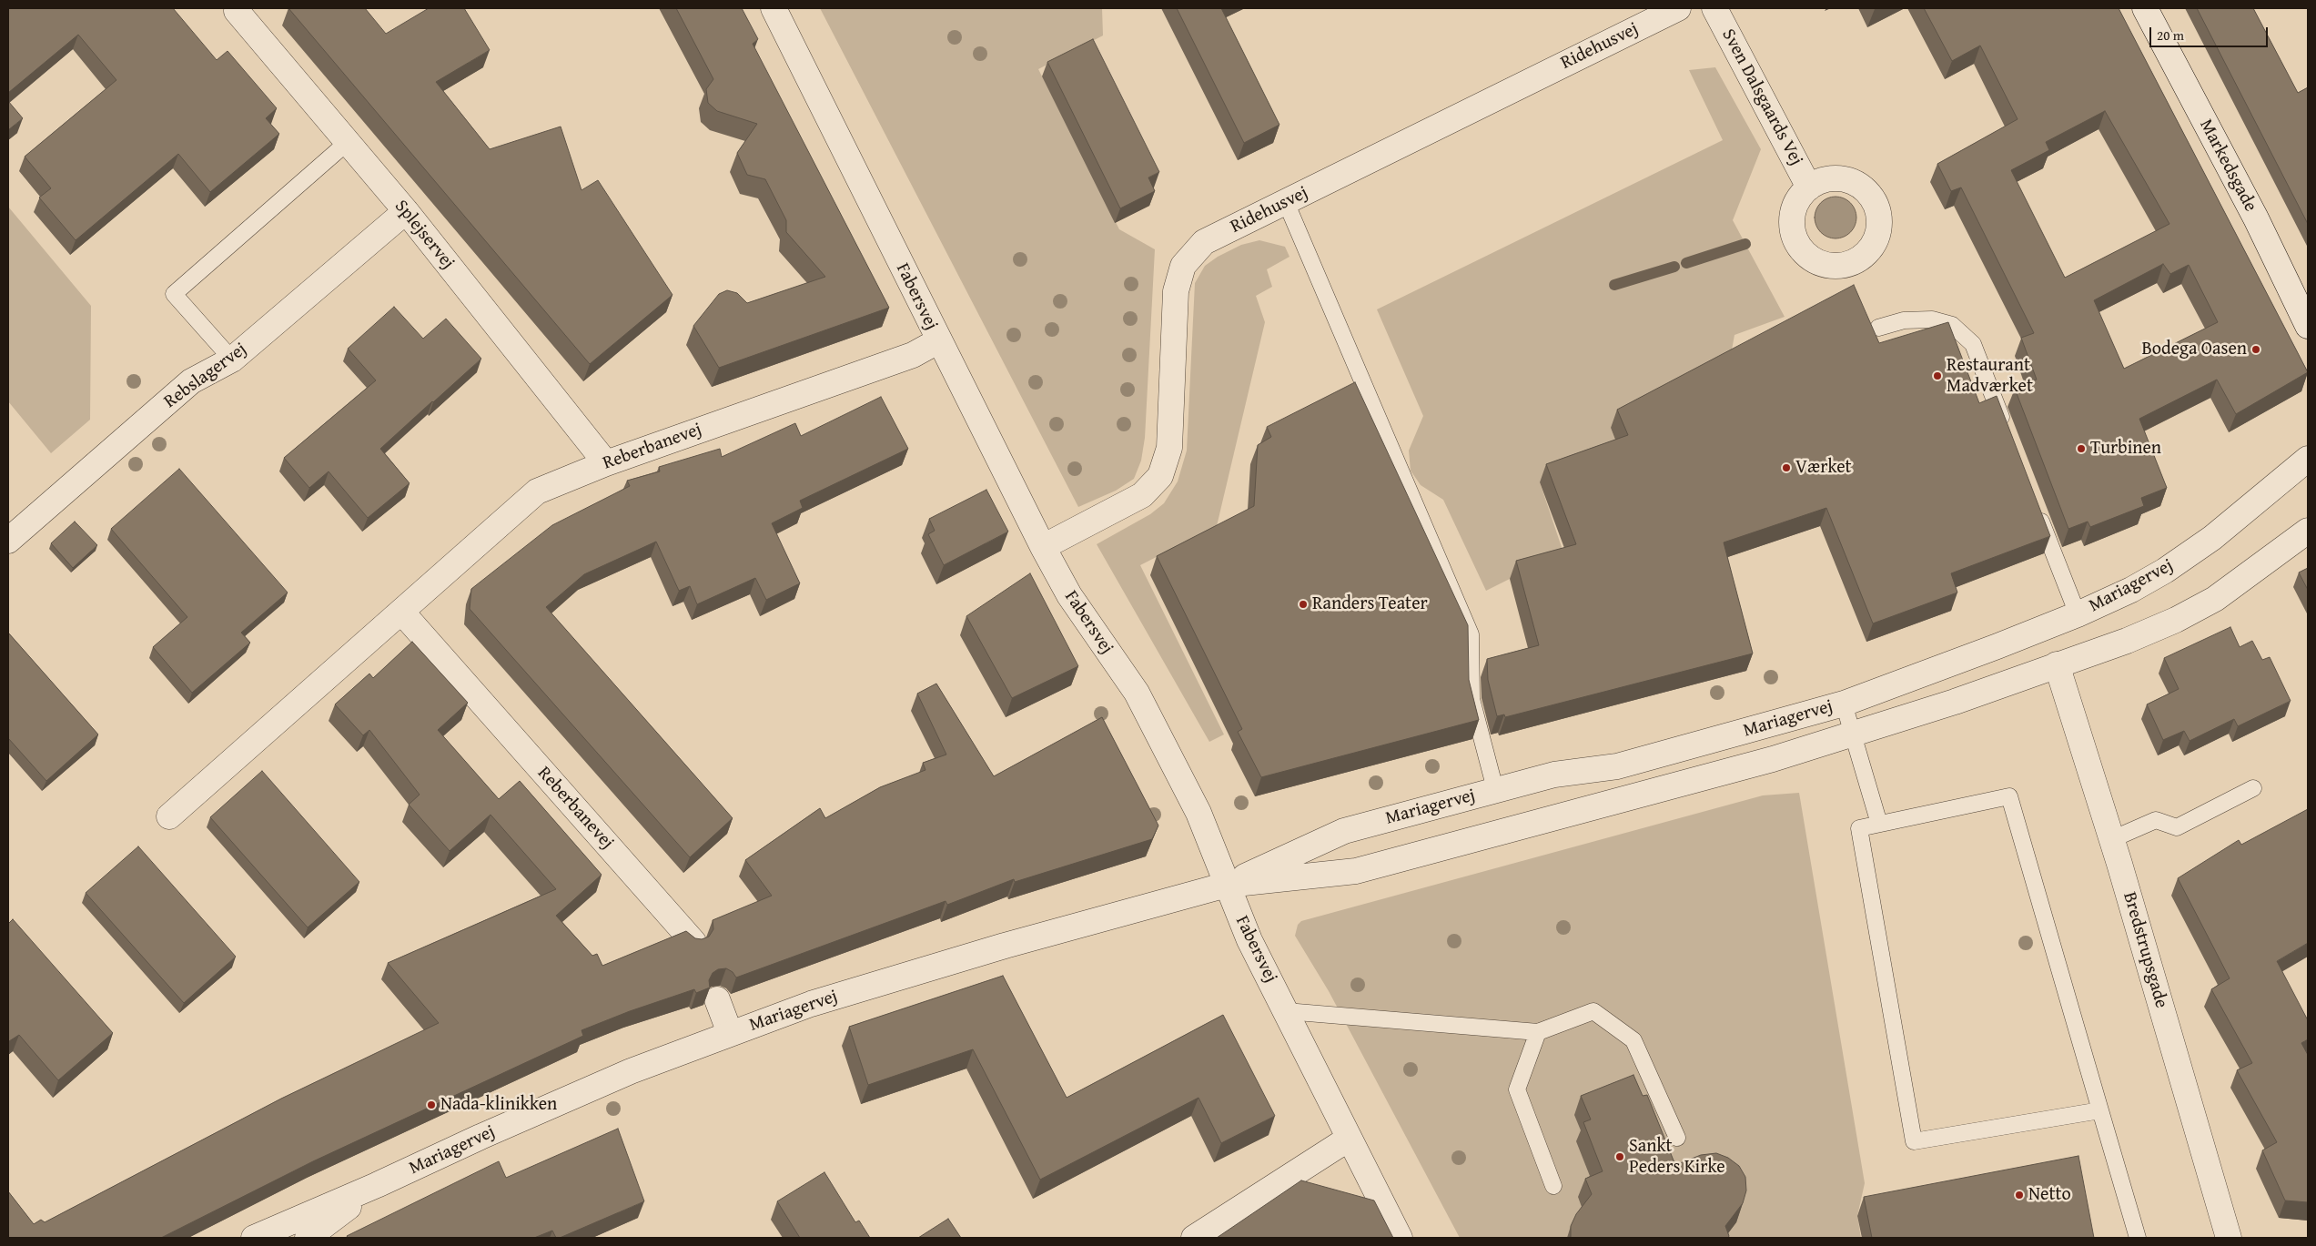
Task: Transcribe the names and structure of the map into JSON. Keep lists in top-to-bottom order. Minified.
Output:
{"streets":{"street":["Ridehusvej","Sven Dalsgaards Vej","Markedsgade","Splejservej","Fabersvej","Rebslagervej","Reberbanevej","Mariagervej","Bredstrupsgade"]},"crossings":[["Ridehusvej","Fabersvej"],["Splejservej","Rebslagervej"],["Splejservej","Reberbanevej"],["Fabersvej","Reberbanevej"],["Fabersvej","Mariagervej"],["Mariagervej","Bredstrupsgade"]],"places":["Bodega Oasen","Restaurant Madværket","Turbinen","Værket","Randers Teater","Nada-klinikken","Sankt Peders Kirke","Netto"],"scale_bar":"20 m"}
